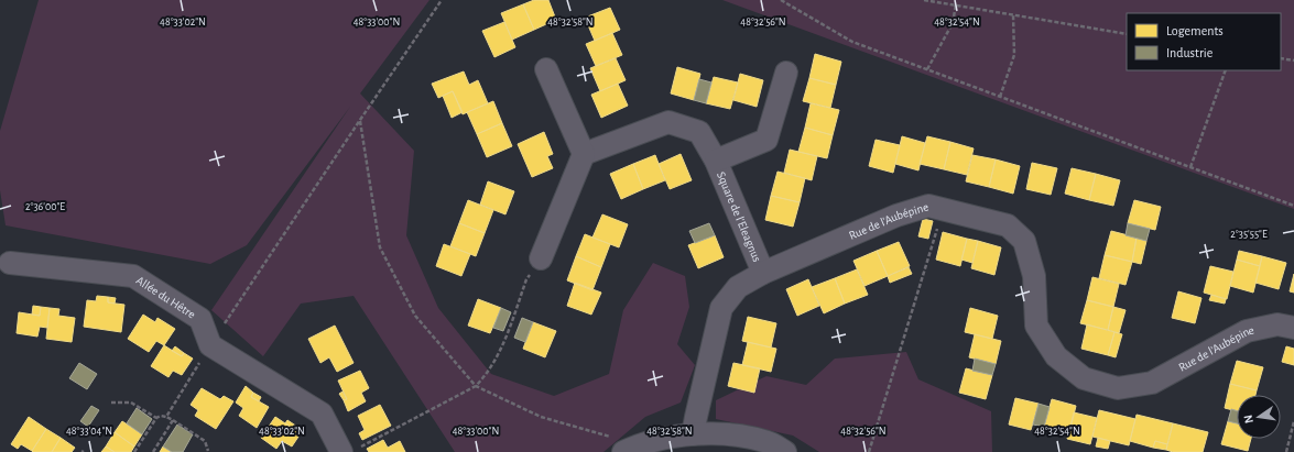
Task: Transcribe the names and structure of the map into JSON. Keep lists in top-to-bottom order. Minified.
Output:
{"streets":{"street":["Square de l'Eleagnus","Rue de l'Aubépine","Allée du Hêtre"]},"crossings":[["Square de l'Eleagnus","Rue de l'Aubépine"]],"legend":["Logements","Industrie"],"north":"left","coordinates":["48°33'02\"N","48°33'00\"N","48°32'58\"N","48°32'56\"N","48°32'54\"N","2°36'00\"E","2°35'55\"E","48°33'04\"N"]}
